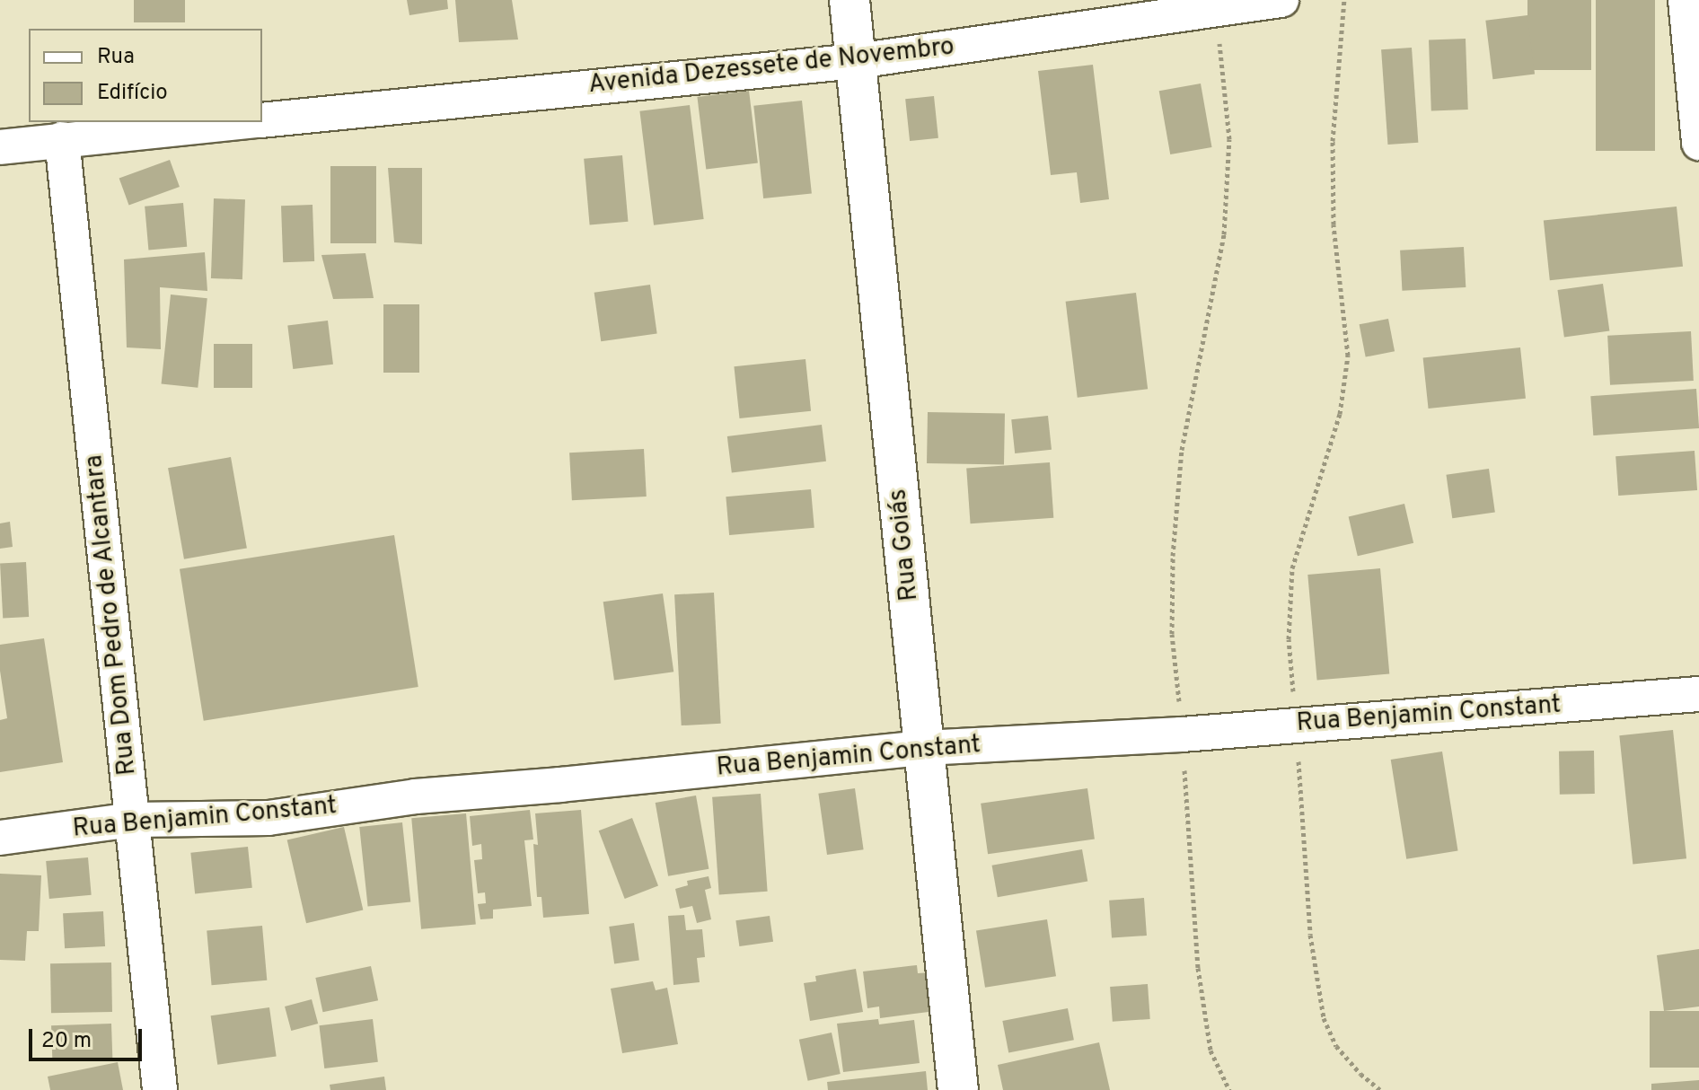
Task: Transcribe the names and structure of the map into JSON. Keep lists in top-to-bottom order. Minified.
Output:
{"streets":{"street":["Avenida Dezessete de Novembro","Rua Goiás","Rua Dom Pedro de Alcantara","Rua Benjamin Constant"]},"crossings":[["Avenida Dezessete de Novembro","Rua Goiás"],["Avenida Dezessete de Novembro","Rua Dom Pedro de Alcantara"],["Rua Goiás","Rua Benjamin Constant"],["Rua Dom Pedro de Alcantara","Rua Benjamin Constant"]],"legend":["Rua","Edifício"],"scale_bar":"20 m"}
